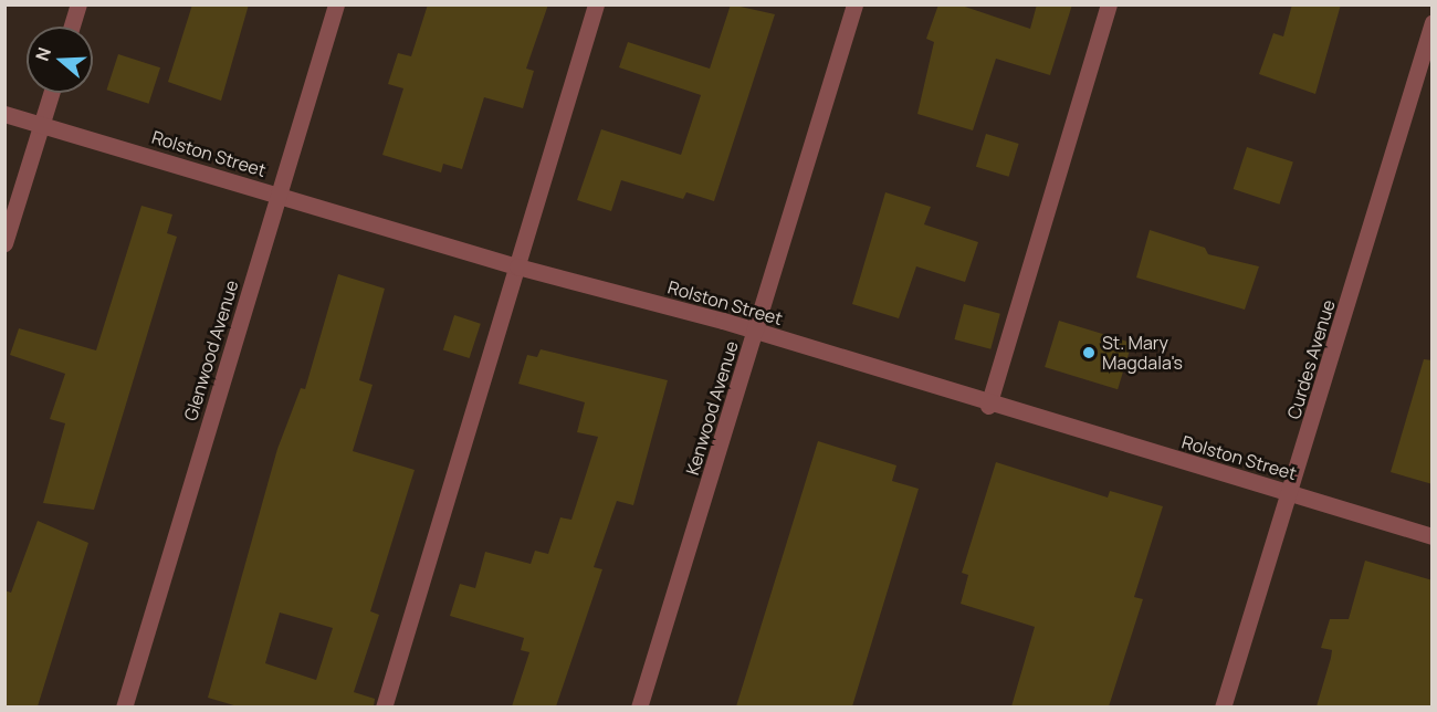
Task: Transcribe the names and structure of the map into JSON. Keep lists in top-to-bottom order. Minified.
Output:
{"streets":{"street":["Rolston Street","Glenwood Avenue","Curdes Avenue","Kenwood Avenue"]},"crossings":[["Rolston Street","Glenwood Avenue"],["Rolston Street","Curdes Avenue"],["Rolston Street","Kenwood Avenue"]],"places":["St. Mary Magdala's"],"north":"left"}
